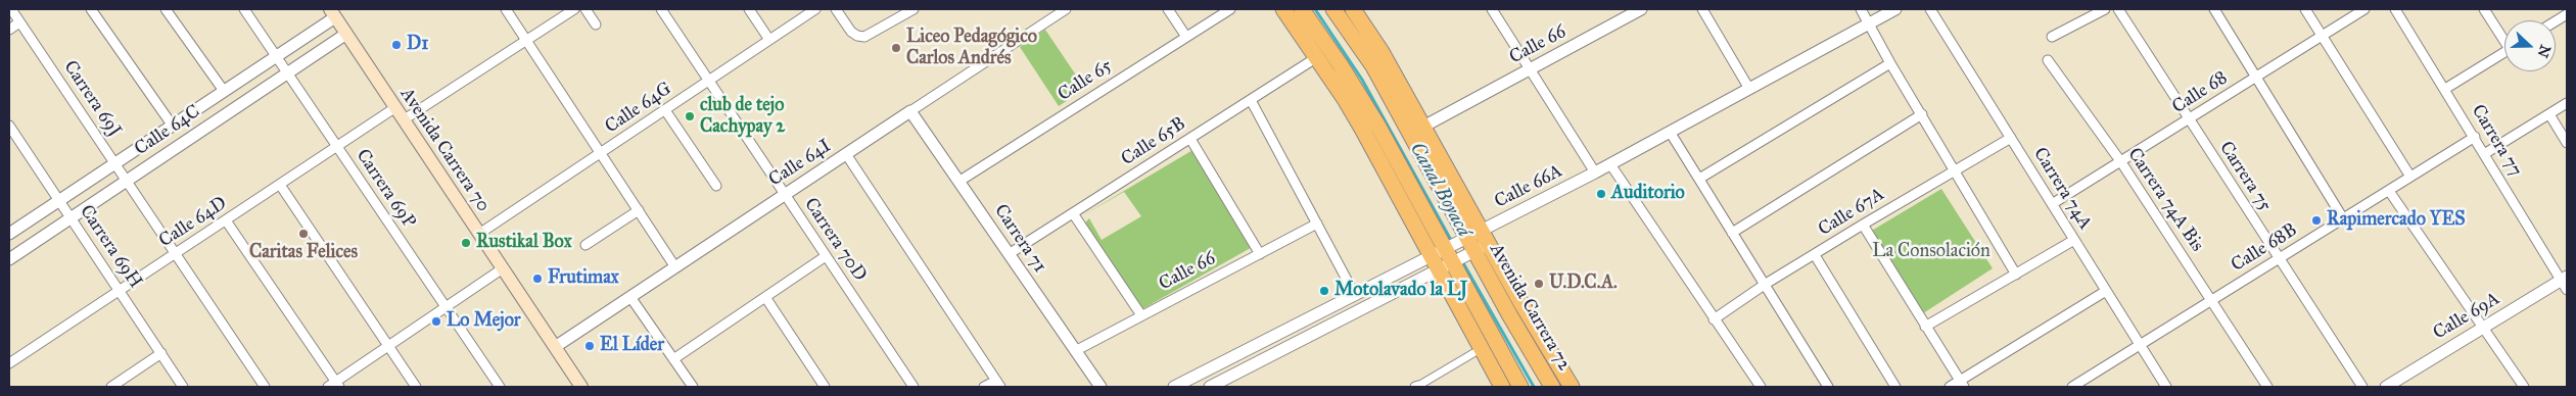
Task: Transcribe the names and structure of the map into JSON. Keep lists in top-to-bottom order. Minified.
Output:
{"streets":{"highway":["Avenida Carrera 72"],"main road":["Avenida Carrera 70"],"street":["Calle 66","Calle 65","Calle 68","Carrera 69J","Calle 64G","Calle 64C","Carrera 77","Calle 65B","Calle 64I","Carrera 75","Calle 66A","Carrera 69P","Carrera 74A","Carrera 74A Bis","Calle 67A","Calle 64D","Carrera 71","Carrera 70D","Carrera 69H","Calle 68B","Calle 69A"]},"crossings":[["Calle 66","Carrera 71"],["Calle 66","Avenida Carrera 72"],["Calle 65","Carrera 71"],["Calle 68","Carrera 75"],["Calle 68","Carrera 74A"],["Calle 68","Carrera 74A Bis"],["Carrera 69J","Calle 64C"],["Carrera 69J","Calle 64D"],["Calle 64G","Avenida Carrera 70"],["Calle 64G","Carrera 70D"],["Calle 64C","Avenida Carrera 70"],["Calle 64C","Carrera 69P"],["Calle 64C","Carrera 69H"],["Carrera 77","Calle 68B"],["Carrera 77","Calle 69A"],["Calle 65B","Carrera 71"],["Avenida Carrera 70","Calle 64I"],["Avenida Carrera 70","Calle 64D"],["Calle 64I","Carrera 71"],["Calle 64I","Carrera 70D"],["Carrera 75","Calle 68B"],["Calle 66A","Avenida Carrera 72"],["Carrera 69P","Calle 64D"],["Carrera 74A","Calle 67A"],["Carrera 74A","Calle 68B"],["Carrera 74A Bis","Calle 68B"],["Calle 64D","Carrera 69H"]],"water":["Canal Boyacá"],"parks":["La Consolación"],"places":["D1","Liceo Pedagógico Carlos Andrés","club de tejo Cachypay 2","Auditorio","Rapimercado YES","Caritas Felices","Rustikal Box","Frutimax","U.D.C.A.","Motolavado la LJ","Lo Mejor","El Líder"],"north":"right"}
